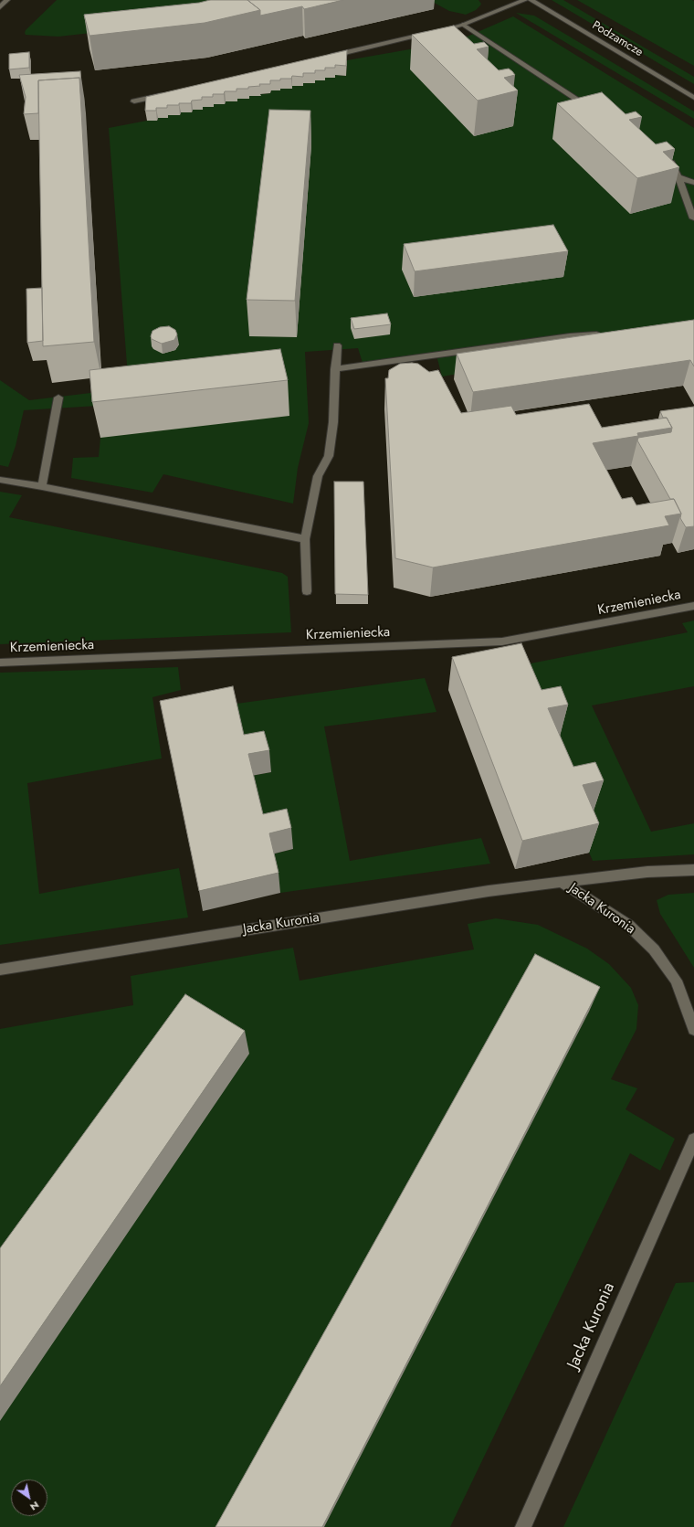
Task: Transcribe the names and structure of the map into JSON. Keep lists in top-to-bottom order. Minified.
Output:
{"streets":{"street":["Podzamcze","Krzemieniecka","Jacka Kuronia"]},"north":"bottom right"}
